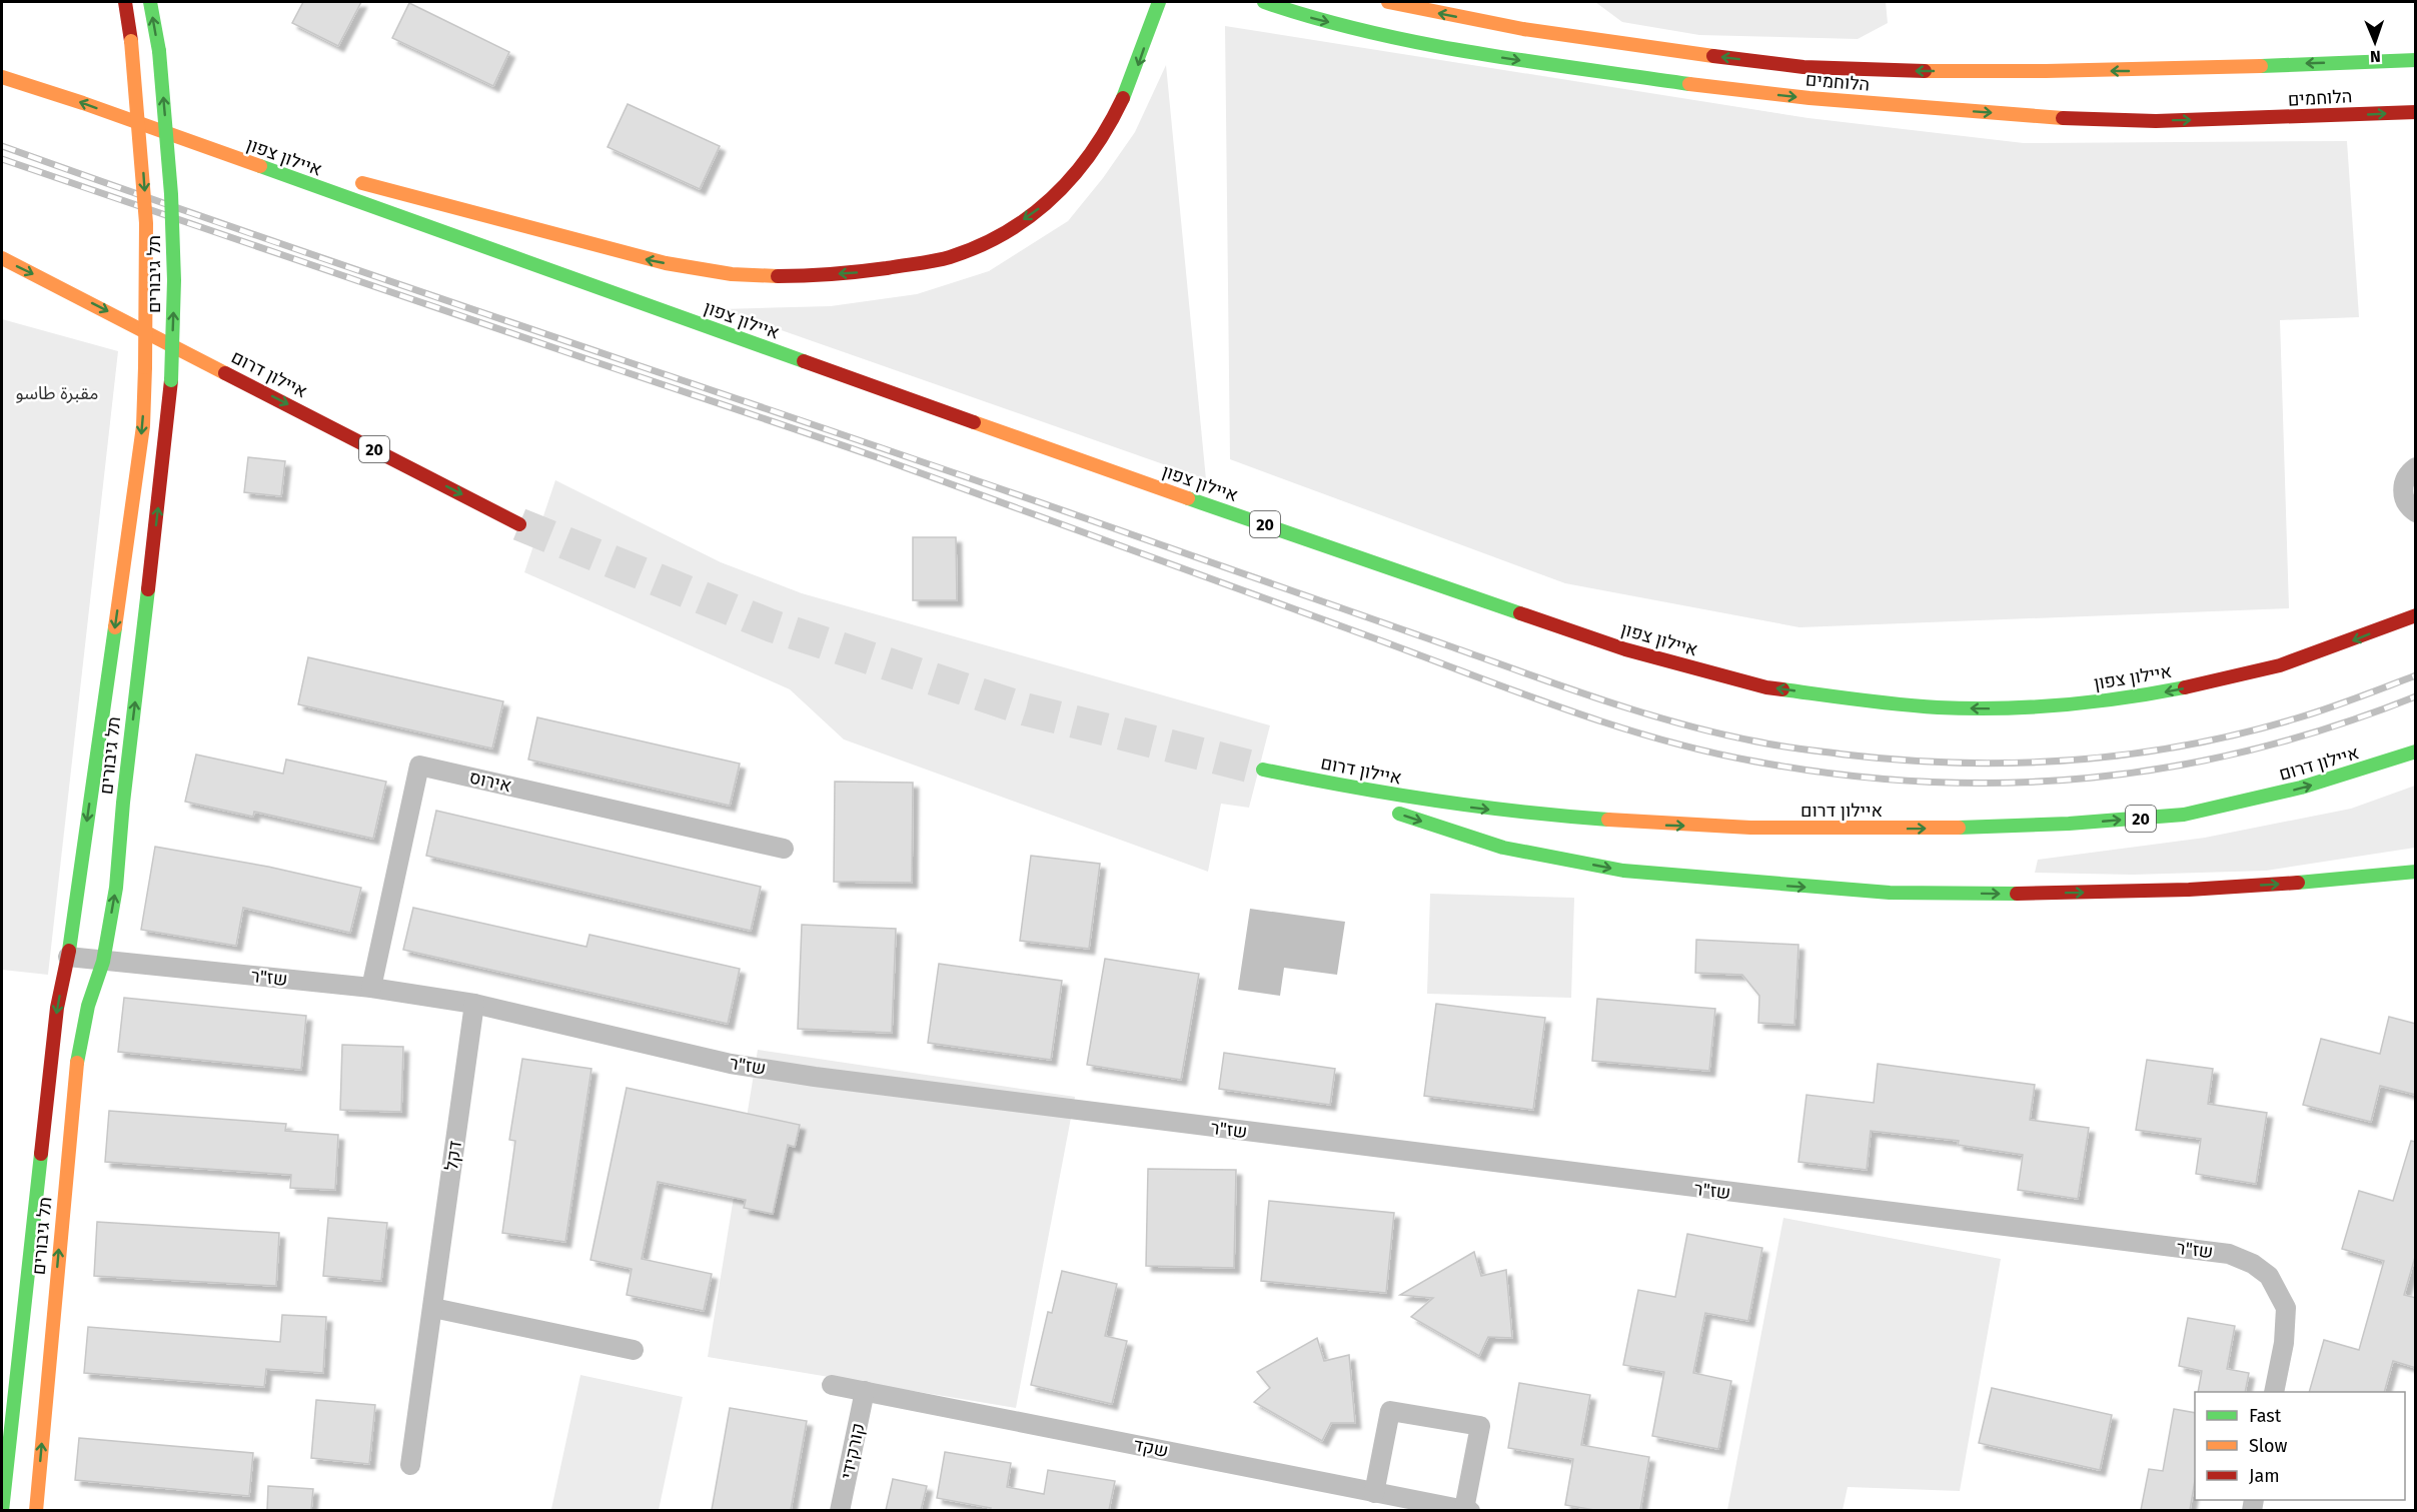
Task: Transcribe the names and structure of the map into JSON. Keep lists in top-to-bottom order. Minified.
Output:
{"streets":{"main road":["הלוחמים","איילון צפון","תל גיבורים","איילון דרום","20"],"street":["אירוס","שז\"ר","דקל","שקד","קורקידי"]},"crossings":[["תל גיבורים","שז\"ר"],["אירוס","שז\"ר"],["שז\"ר","דקל"],["שקד","קורקידי"]],"one_way":["איילון צפון"],"parks":["مقبرة طاسو"],"legend":["Fast","Slow","Jam"],"north":"bottom"}
